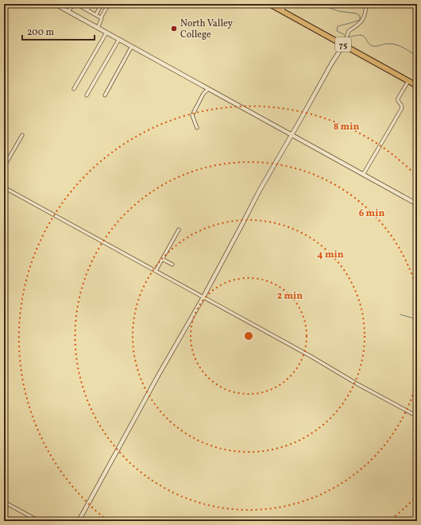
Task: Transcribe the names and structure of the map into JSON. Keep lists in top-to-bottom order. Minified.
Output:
{"streets":{"highway":["75"]},"places":["North Valley College"],"scale_bar":"200 m","rings":["8 min","6 min","4 min","2 min"]}
